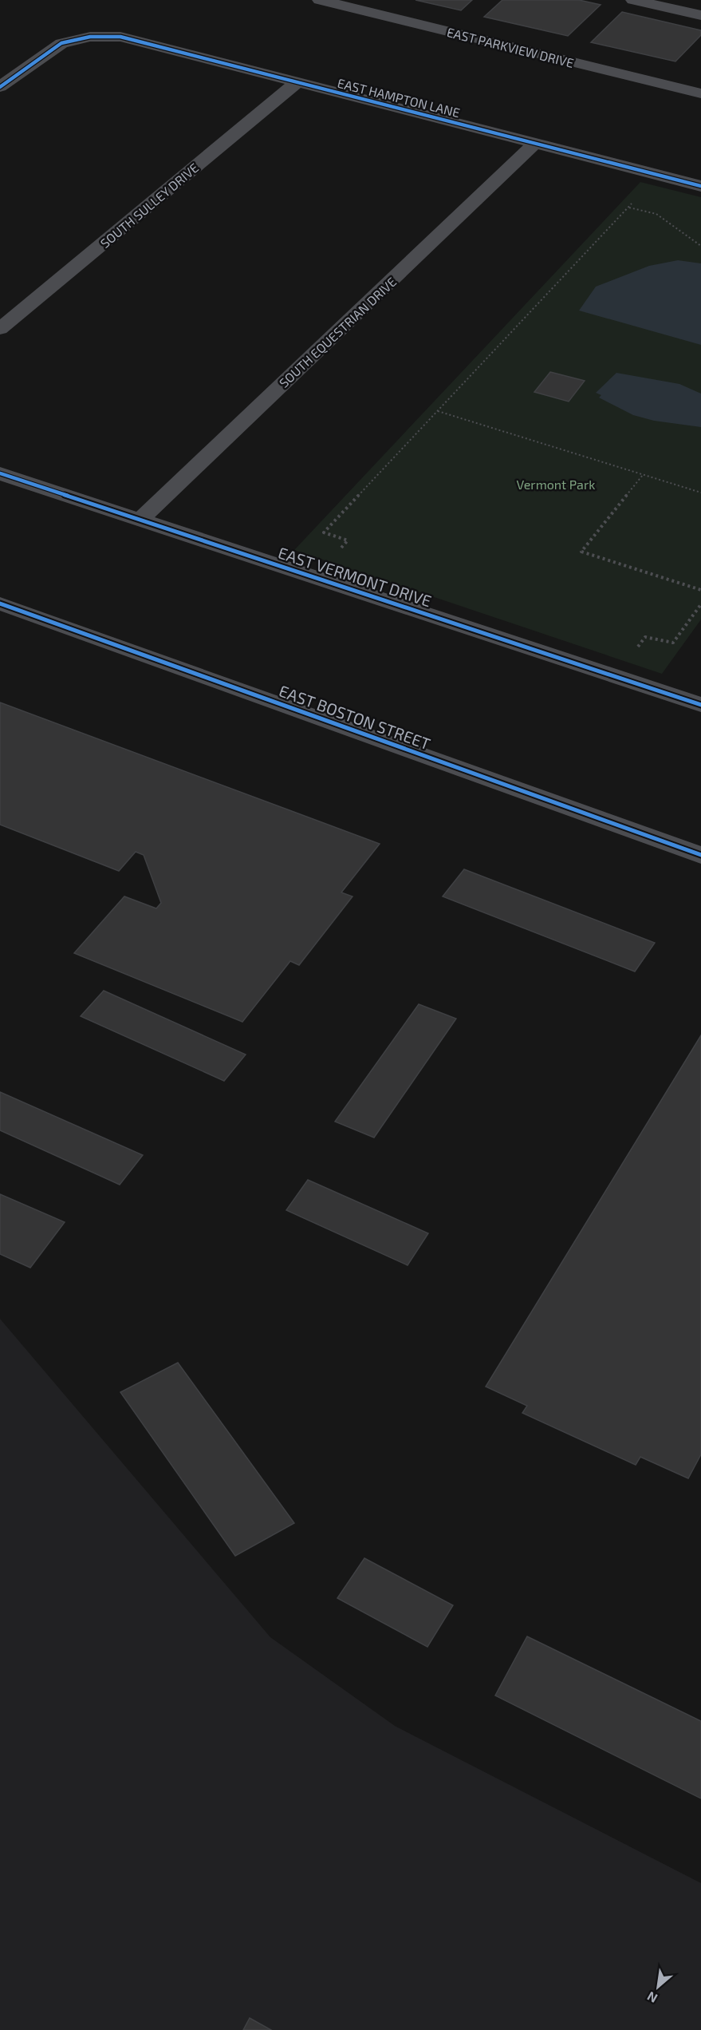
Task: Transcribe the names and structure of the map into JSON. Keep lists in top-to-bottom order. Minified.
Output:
{"streets":{"street":["EAST PARKVIEW DRIVE","EAST HAMPTON LANE","SOUTH SULLEY DRIVE","SOUTH EQUESTRIAN DRIVE","EAST VERMONT DRIVE","EAST BOSTON STREET"]},"crossings":[["EAST HAMPTON LANE","SOUTH SULLEY DRIVE"],["EAST HAMPTON LANE","SOUTH EQUESTRIAN DRIVE"],["SOUTH EQUESTRIAN DRIVE","EAST VERMONT DRIVE"]],"parks":["Vermont Park"],"north":"bottom left"}
